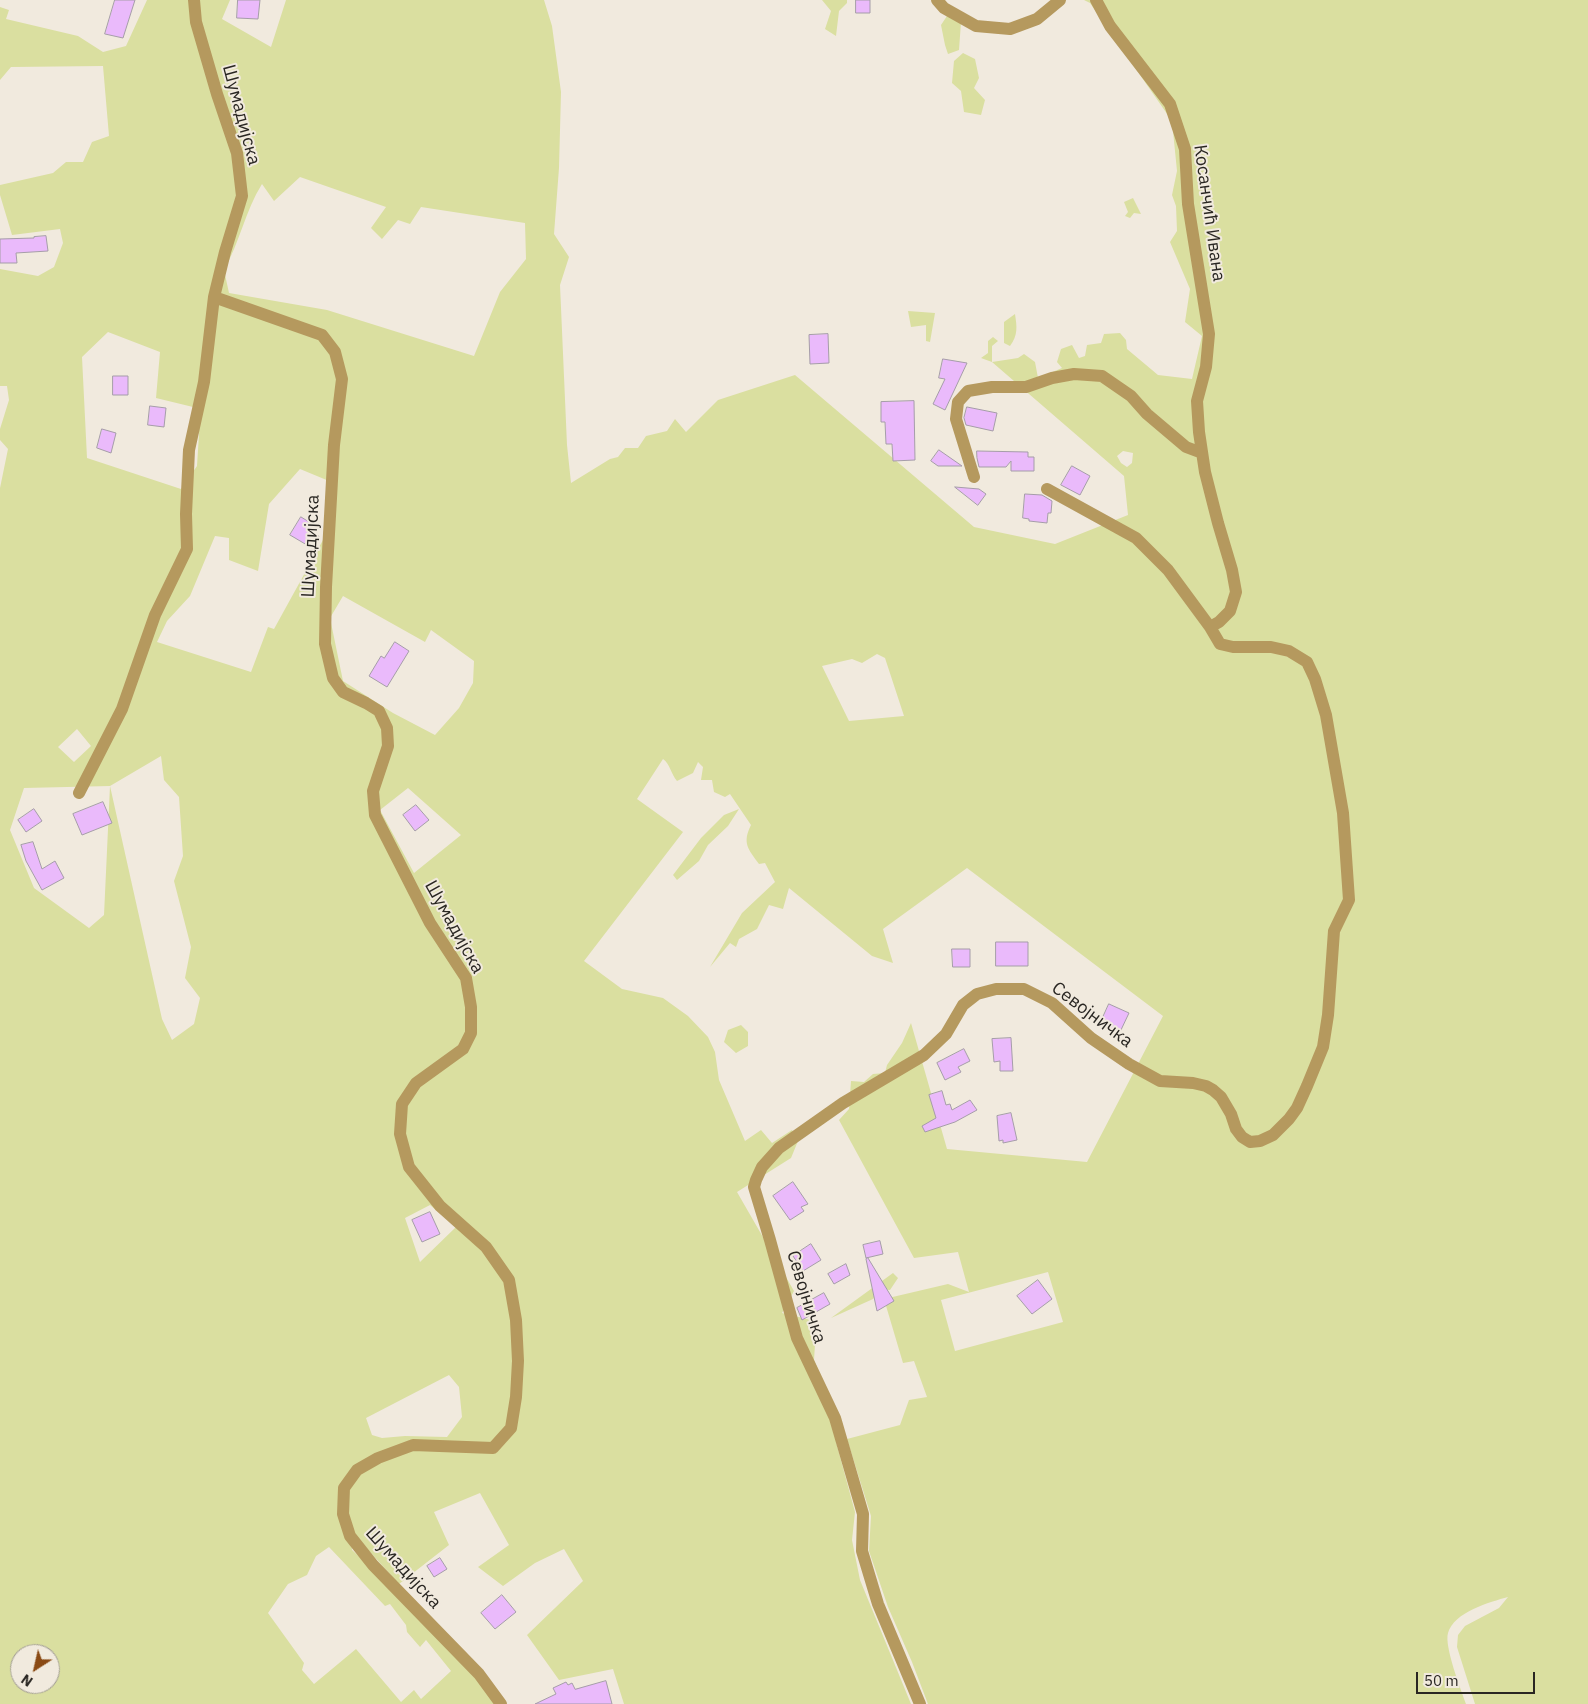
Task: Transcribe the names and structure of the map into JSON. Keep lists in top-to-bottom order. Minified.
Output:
{"streets":{"street":["Шумадијска","Косанчић Ивана","Севојничка"]},"crossings":[["Косанчић Ивана","Севојничка"]],"scale_bar":"50 m","north":"bottom left"}
